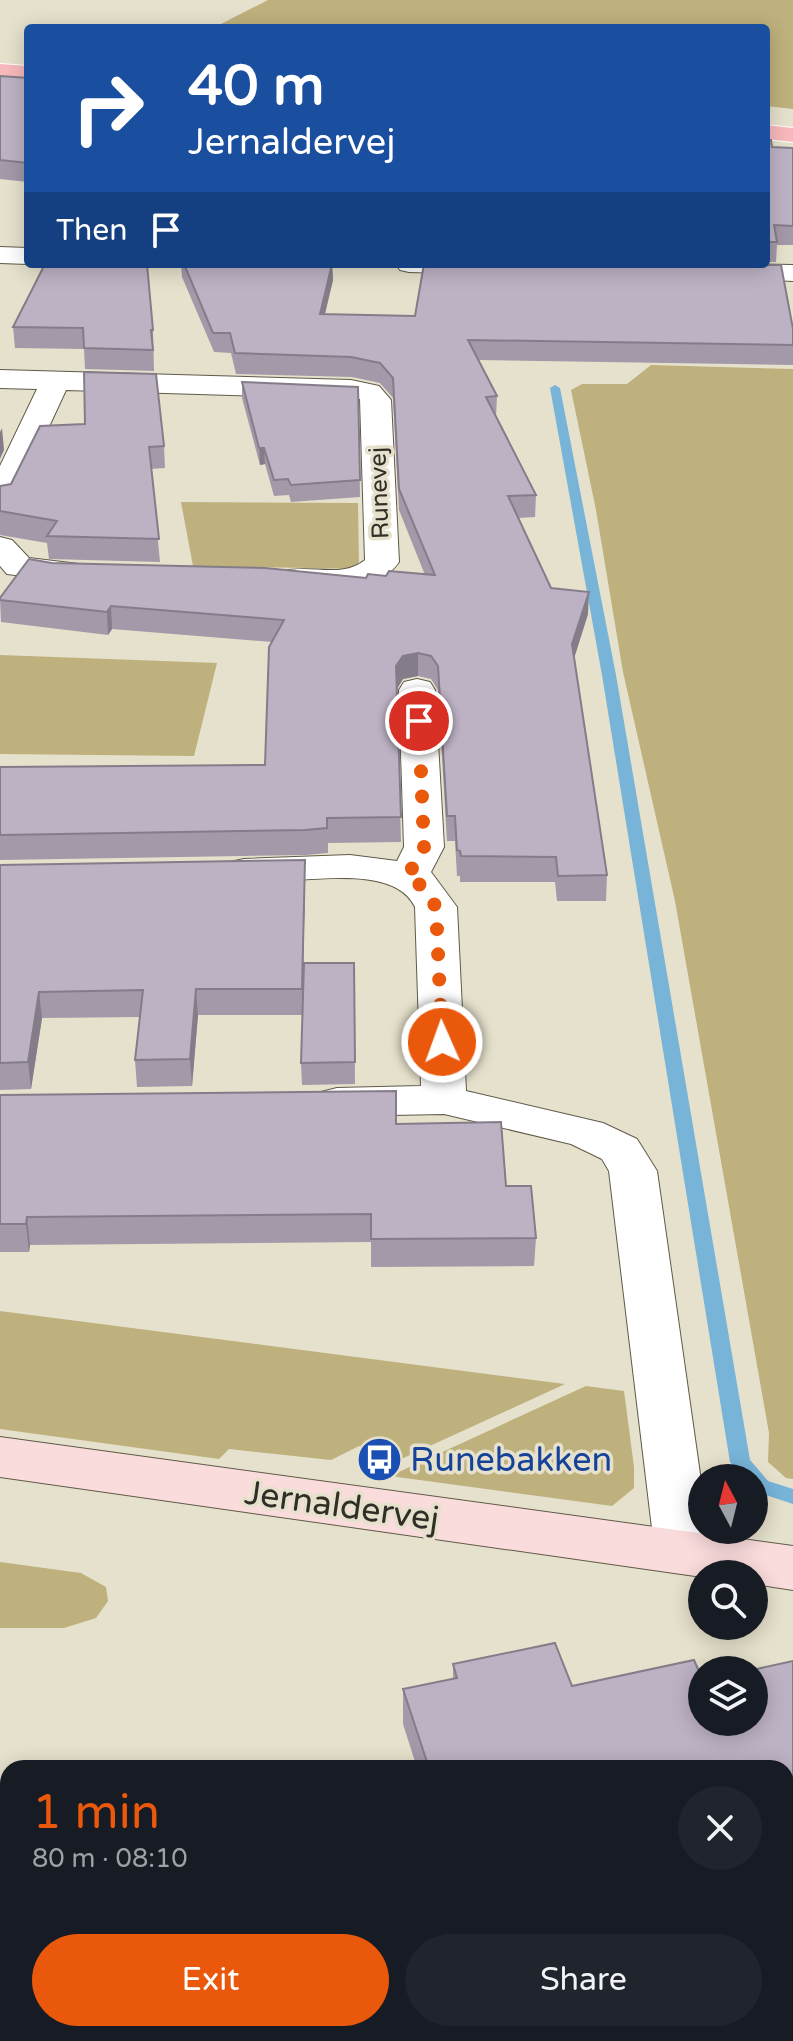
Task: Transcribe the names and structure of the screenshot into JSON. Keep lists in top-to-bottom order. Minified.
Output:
{"streets":{"street":["Runevej","Jernaldervej"]},"places":{"bus stop":["Runebakken"]},"north":"top","page":{"turn":["40 m","Jernaldervej"],"then":"Then","heading":["1 min","80 m · 08:10"],"buttons":["Exit","Share"]}}
